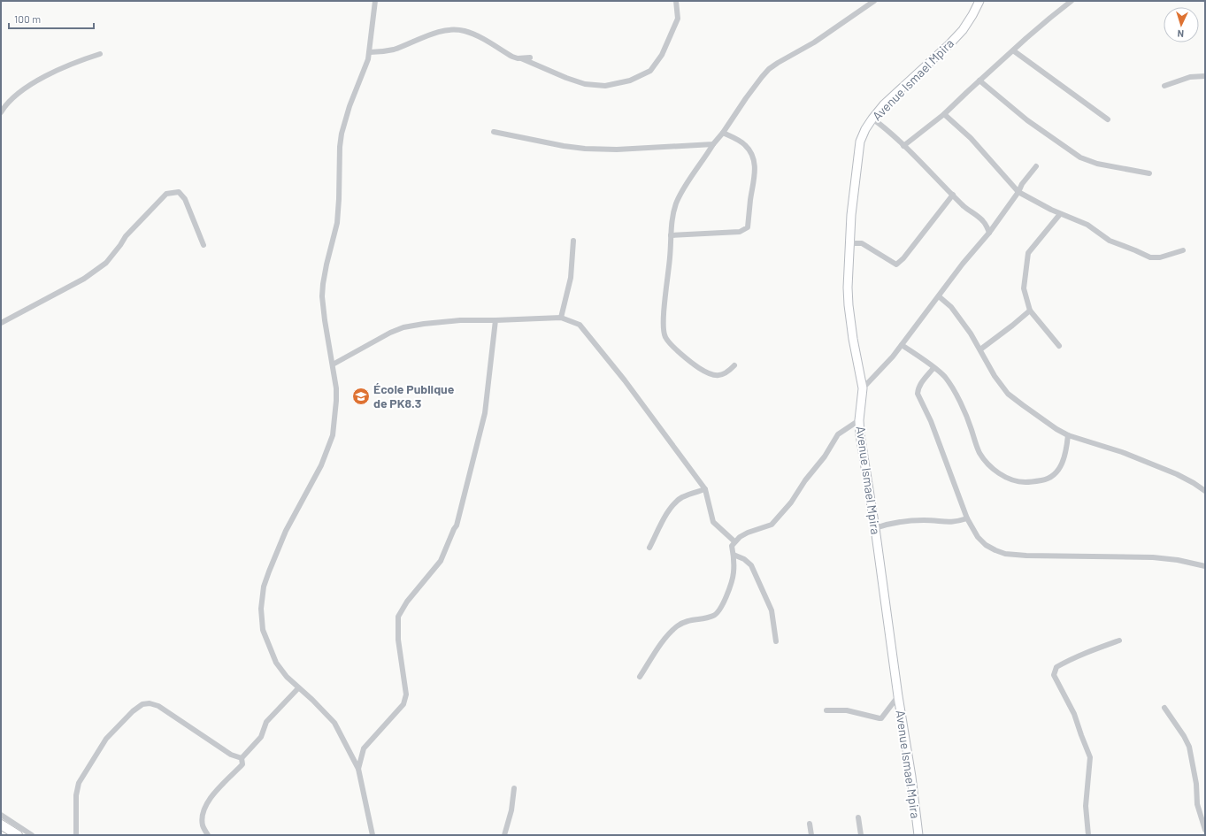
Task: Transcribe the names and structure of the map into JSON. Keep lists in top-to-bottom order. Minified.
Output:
{"streets":{"main road":["Avenue Ismael Mpira"]},"places":{"school or university":["École Publique de PK8.3"]},"scale_bar":"100 m","north":"bottom"}
